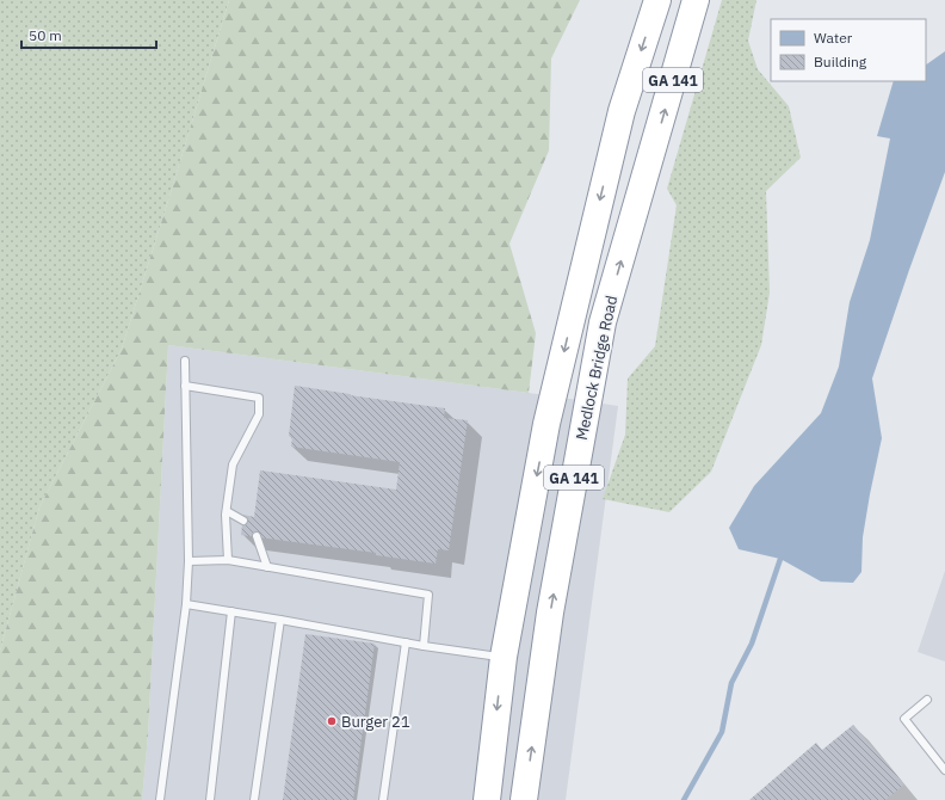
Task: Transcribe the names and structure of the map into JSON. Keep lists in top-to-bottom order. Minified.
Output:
{"streets":{"highway":["GA 141","Medlock Bridge Road"]},"places":["Burger 21"],"legend":["Water","Building"],"scale_bar":"50 m"}
